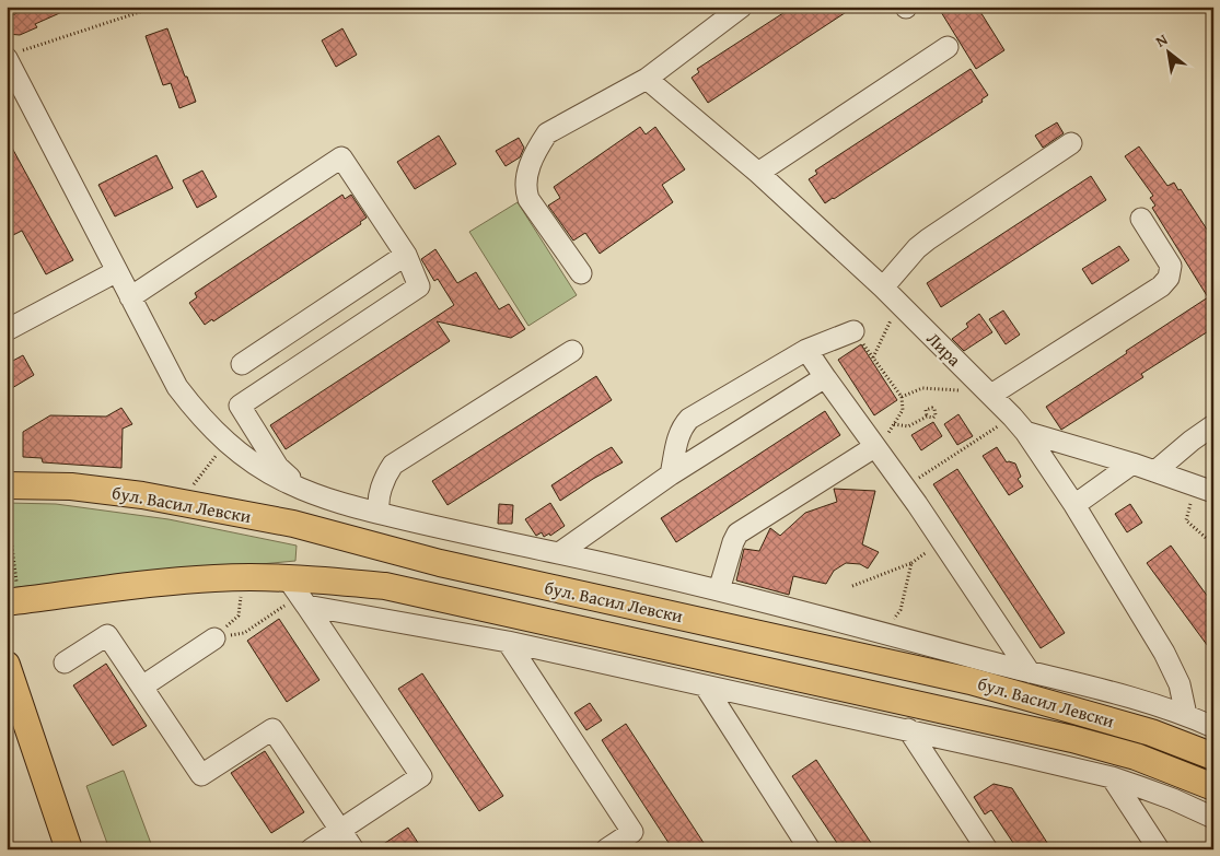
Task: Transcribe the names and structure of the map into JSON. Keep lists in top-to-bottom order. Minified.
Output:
{"streets":{"main road":["бул. Васил Левски"],"street":["Лира"]},"north":"top left"}
